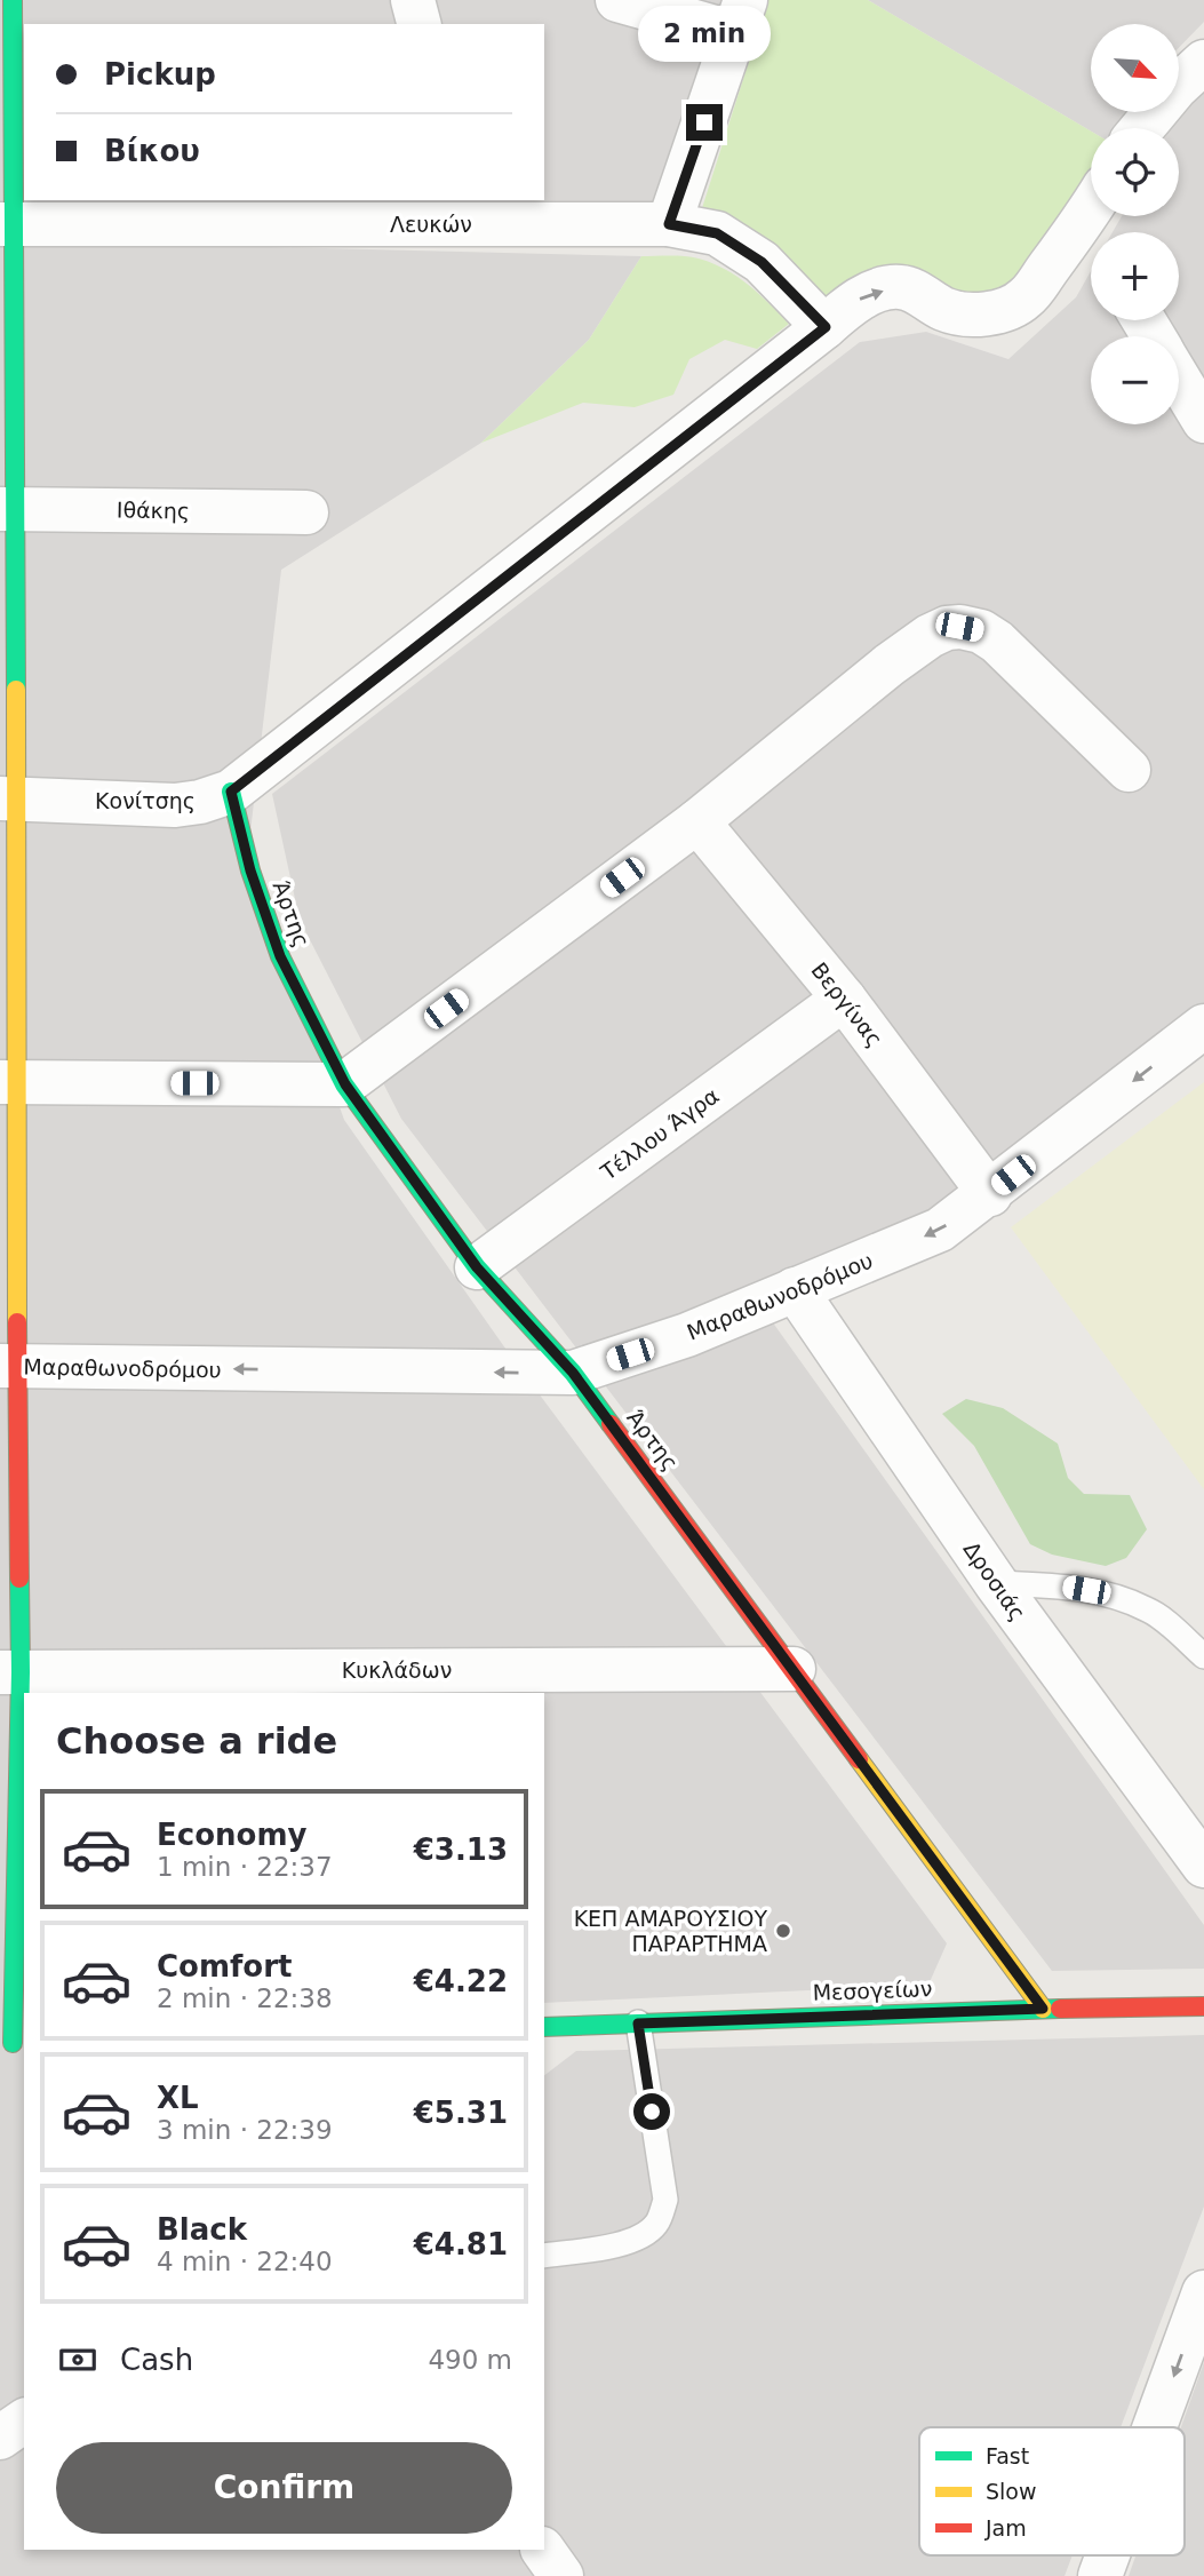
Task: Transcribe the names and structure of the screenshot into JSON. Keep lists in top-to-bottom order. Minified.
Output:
{"streets":{"street":["Λευκών","Ιθάκης","Κονίτσης","Άρτης","Βεργίνας","Τέλλου Άγρα","Μαραθωνοδρόμου","Δροσιάς","Κυκλάδων","Μεσογείων"]},"crossings":[["Λευκών","Κονίτσης"],["Κονίτσης","Άρτης"],["Άρτης","Τέλλου Άγρα"],["Άρτης","Μαραθωνοδρόμου"],["Άρτης","Κυκλάδων"],["Άρτης","Μεσογείων"],["Βεργίνας","Τέλλου Άγρα"],["Βεργίνας","Μαραθωνοδρόμου"],["Μαραθωνοδρόμου","Δροσιάς"]],"places":["ΚΕΠ ΑΜΑΡΟΥΣΙΟΥ ΠΑΡΑΡΤΗΜΑ"],"legend":["Fast","Slow","Jam"],"north":"bottom right","page":{"bubble":"2 min","map_buttons":["+","−"],"banner":["Pickup","Βίκου"],"heading":"Choose a ride","list":[{"name":"Economy","note":"1 min · 22:37","value":"€3.13"},{"name":"Comfort","note":"2 min · 22:38","value":"€4.22"},{"name":"XL","note":"3 min · 22:39","value":"€5.31"},{"name":"Black","note":"4 min · 22:40","value":"€4.81"}],"pay":["Cash","490 m"],"buttons":"Confirm"}}
